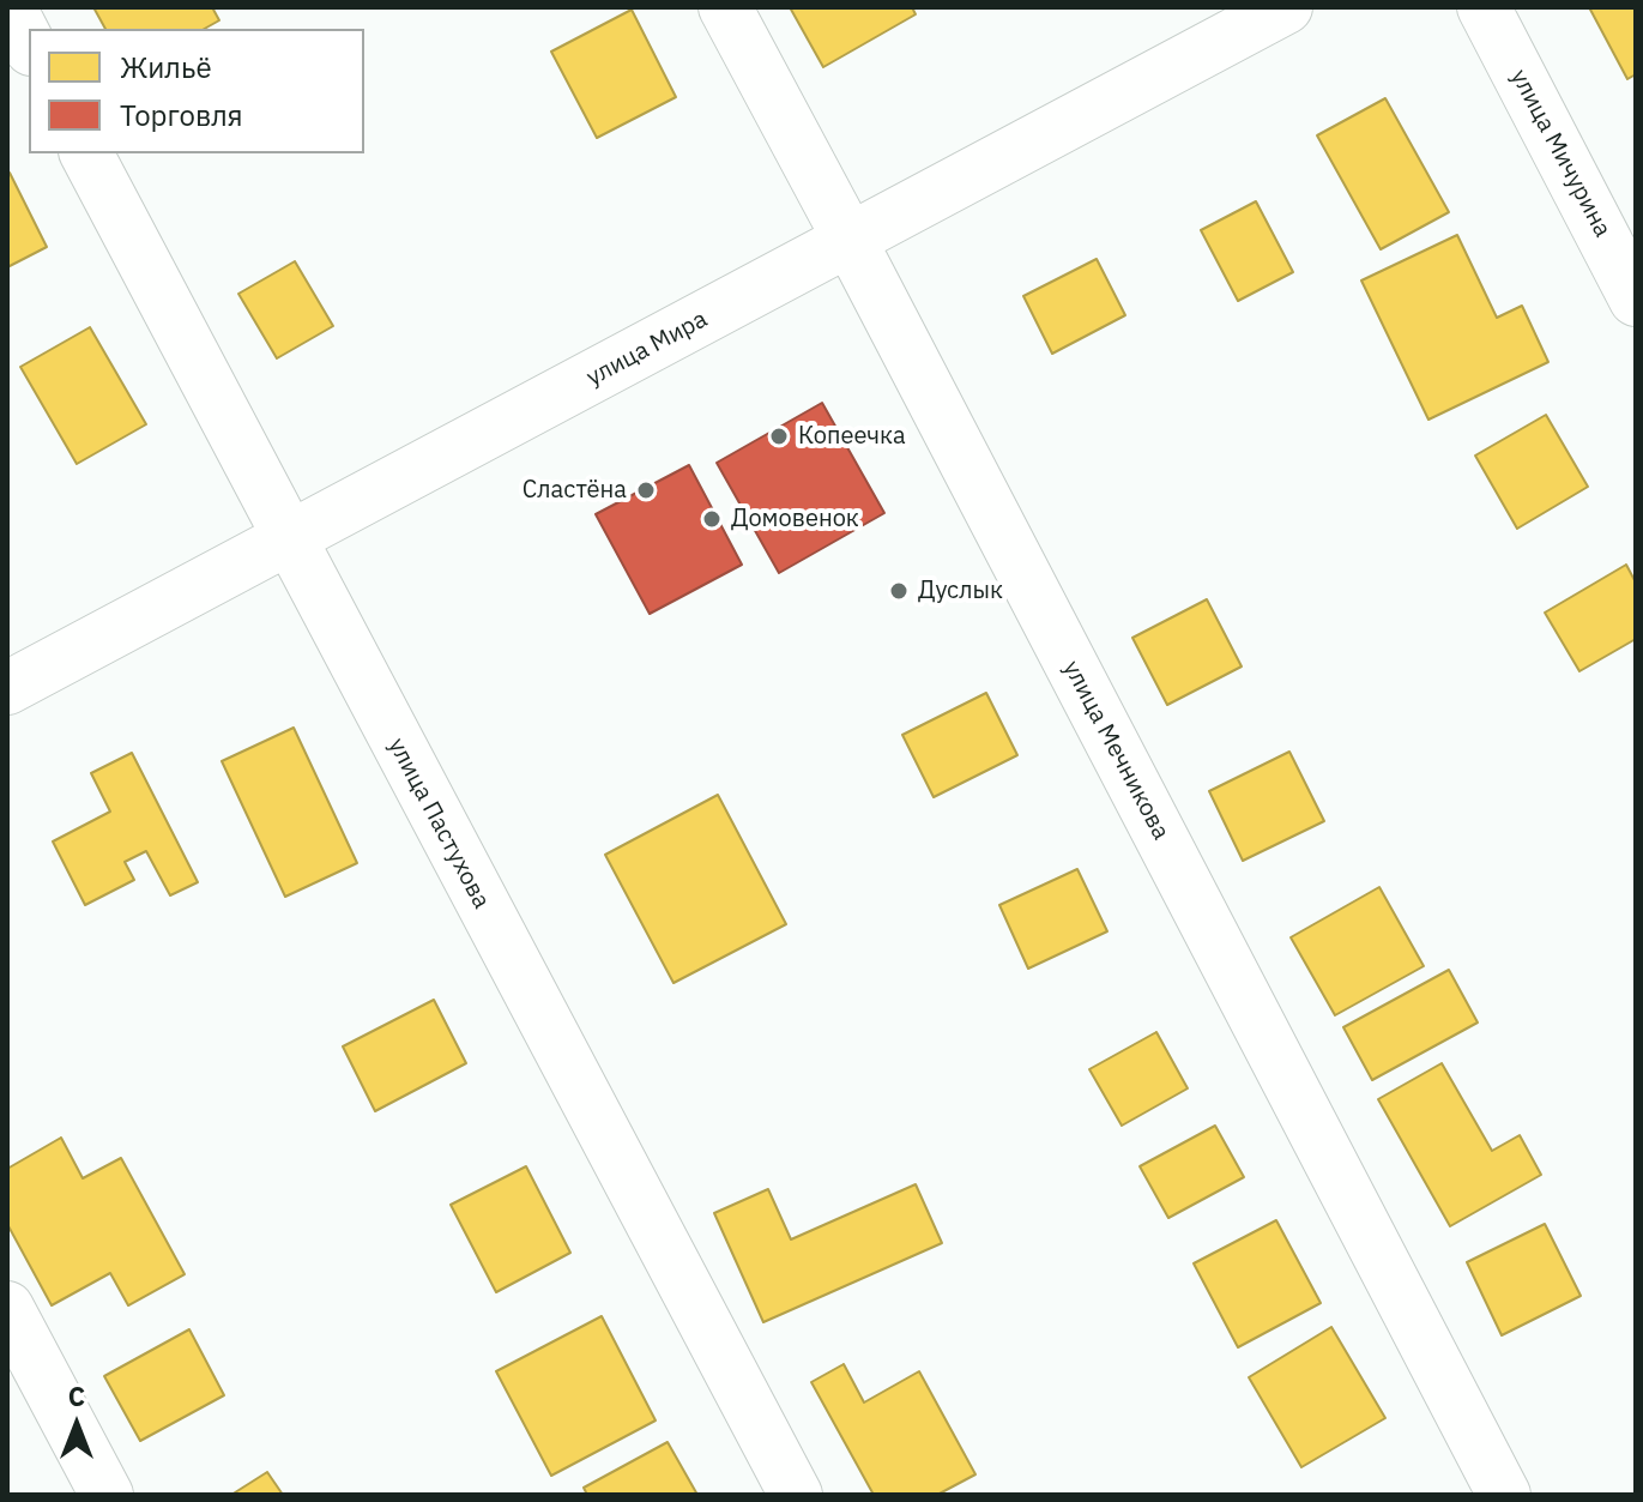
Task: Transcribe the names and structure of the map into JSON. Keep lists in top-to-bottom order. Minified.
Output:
{"streets":{"main road":["улица Мичурина","улица Мира","улица Мечникова","улица Пастухова"]},"crossings":[["улица Мира","улица Мечникова"],["улица Мира","улица Пастухова"]],"places":["Копеечка","Сластёна","Домовенок","Дуслык"],"legend":["Жильё","Торговля"],"north":"top"}
